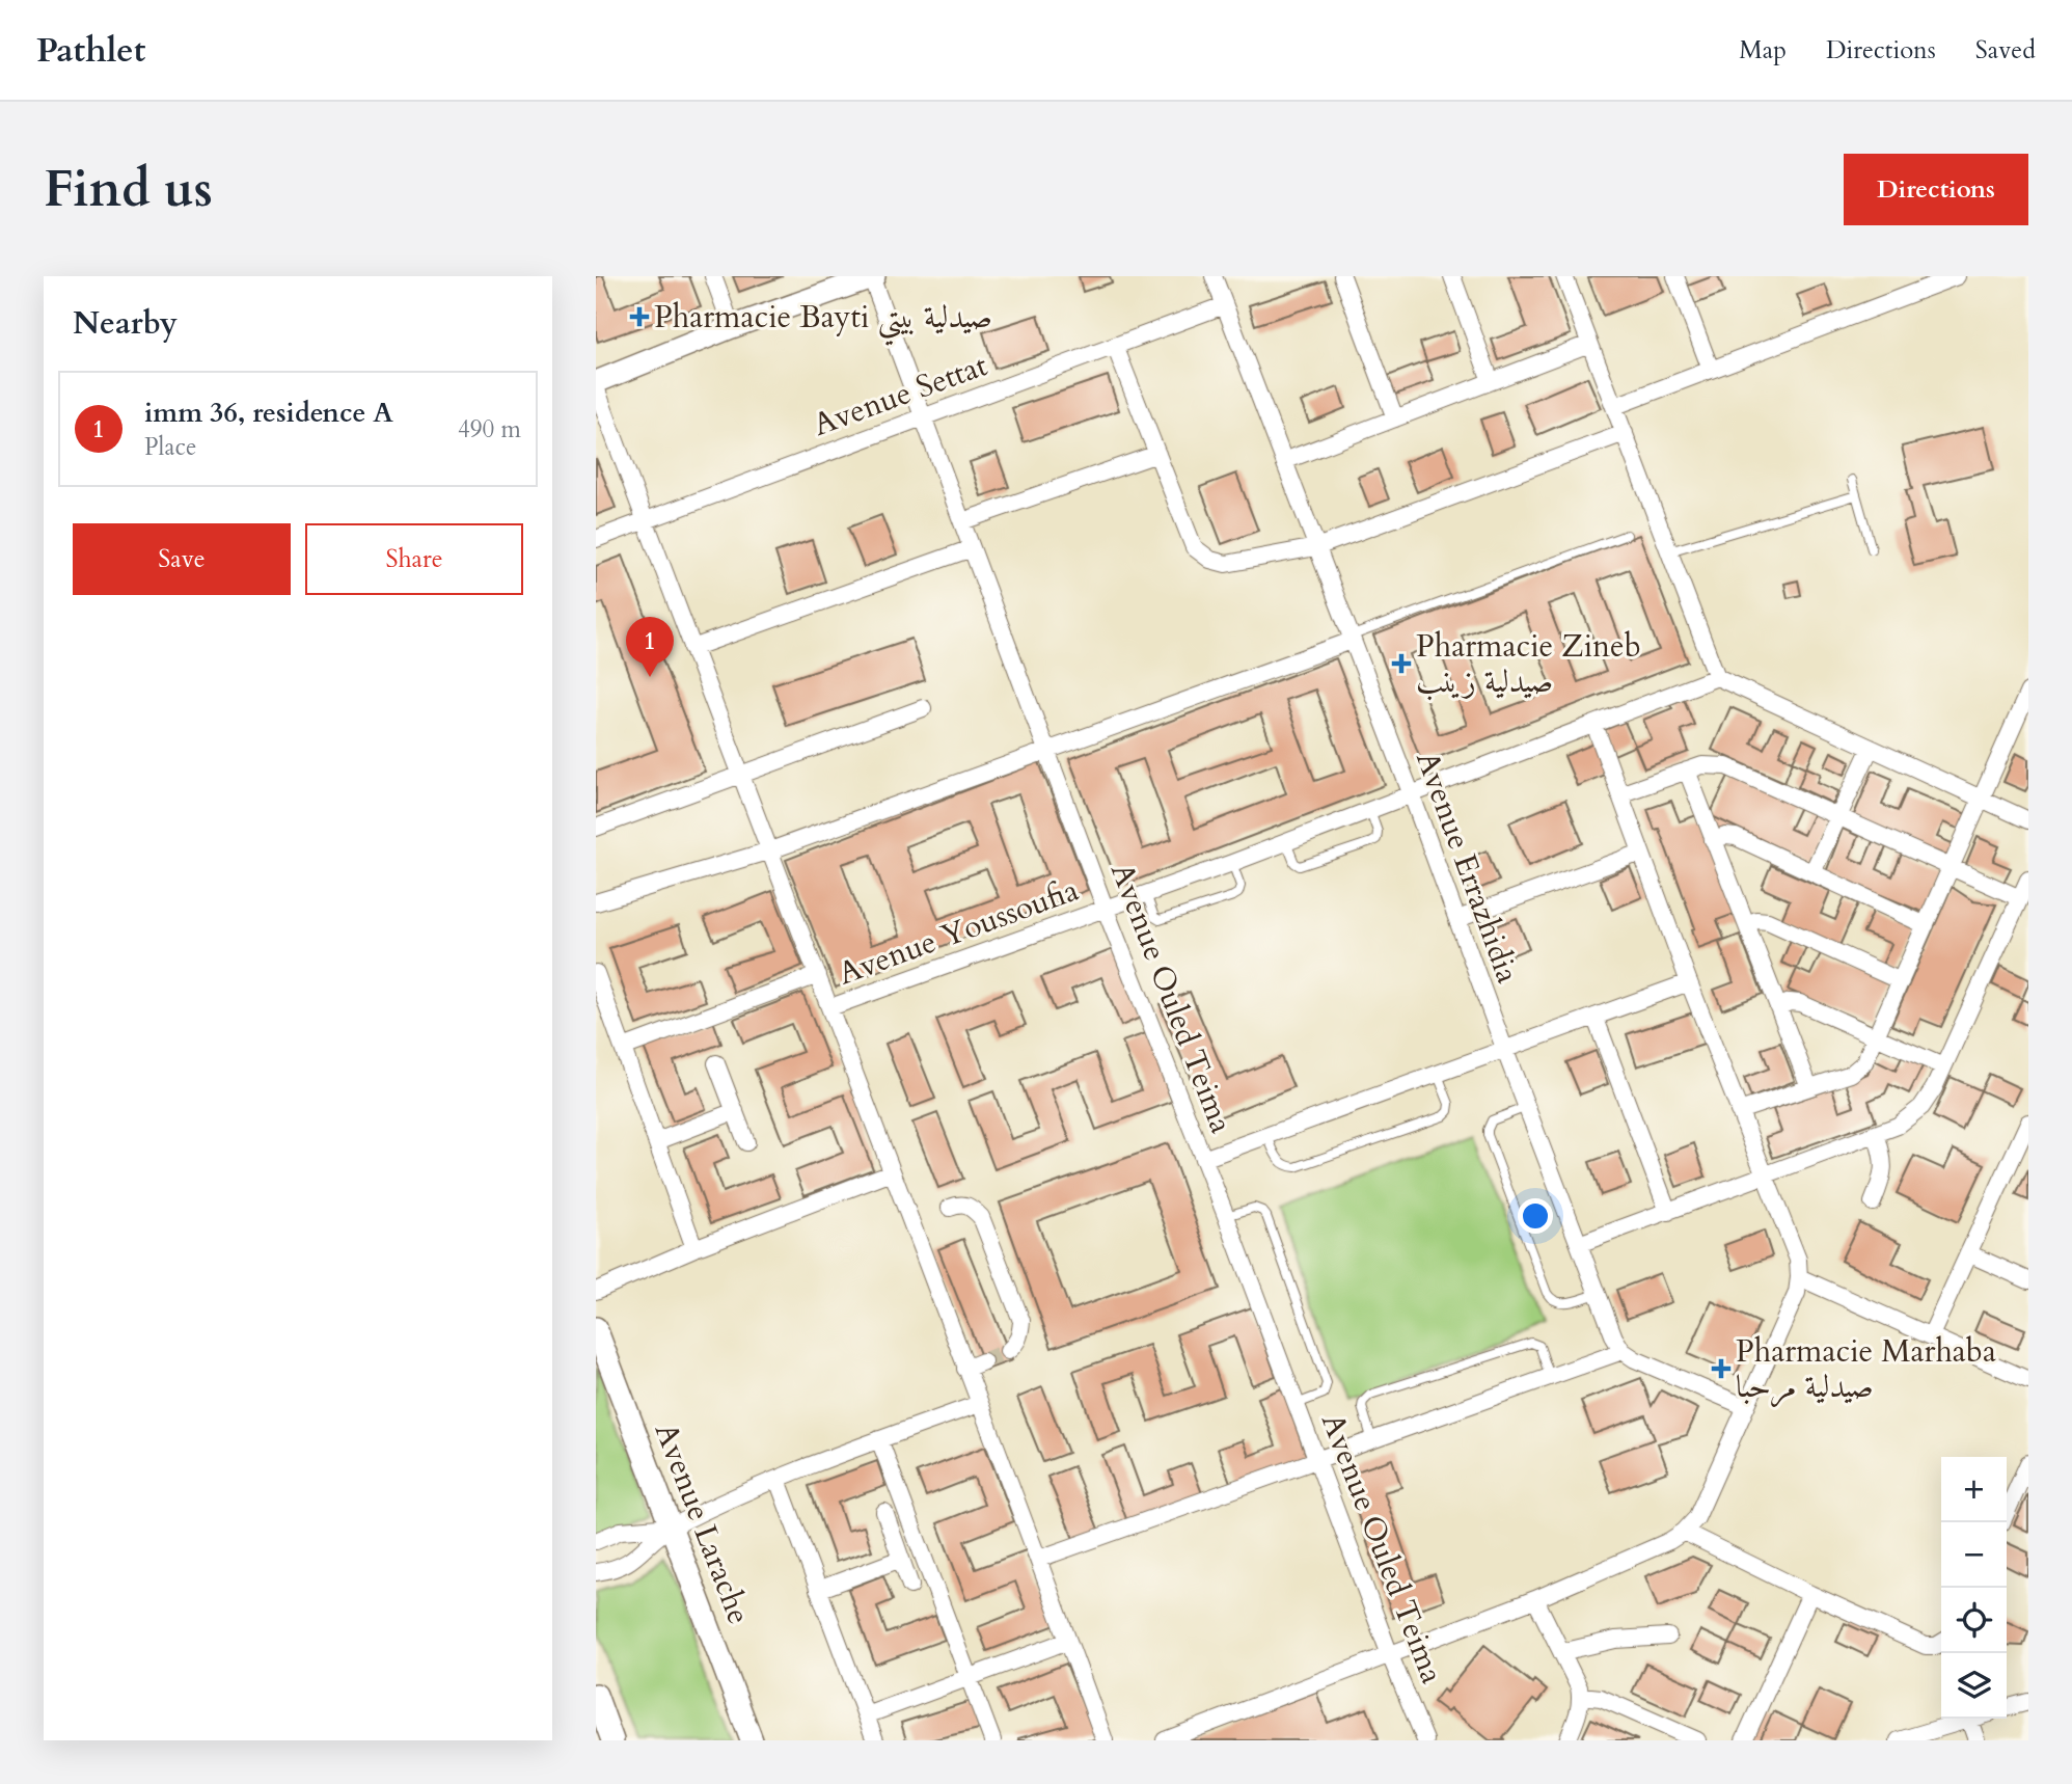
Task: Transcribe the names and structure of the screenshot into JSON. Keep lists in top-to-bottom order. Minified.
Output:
{"streets":{"main road":["Avenue Larache"],"street":["Avenue Settat","Avenue Errazhidia","Avenue Youssoufia","Avenue Ouled Teima"]},"crossings":[["Avenue Settat","Avenue Errazhidia"],["Avenue Settat","Avenue Ouled Teima"],["Avenue Errazhidia","Avenue Youssoufia"],["Avenue Youssoufia","Avenue Ouled Teima"]],"places":{"health":["Pharmacie Bayti صيدلية بيتي","Pharmacie Zineb صيدلية زينب","Pharmacie Marhaba صيدلية مرحبا"]},"page":{"header":"Pathlet","nav":["Map","Directions","Saved"],"buttons":["Directions",["Save","Share"]],"title":"Find us","heading":"Nearby","list":[{"mark":"1","name":"imm 36, residence A","note":"Place","value":"490 m"}],"pins":"1","map_buttons":["+","−"]}}
